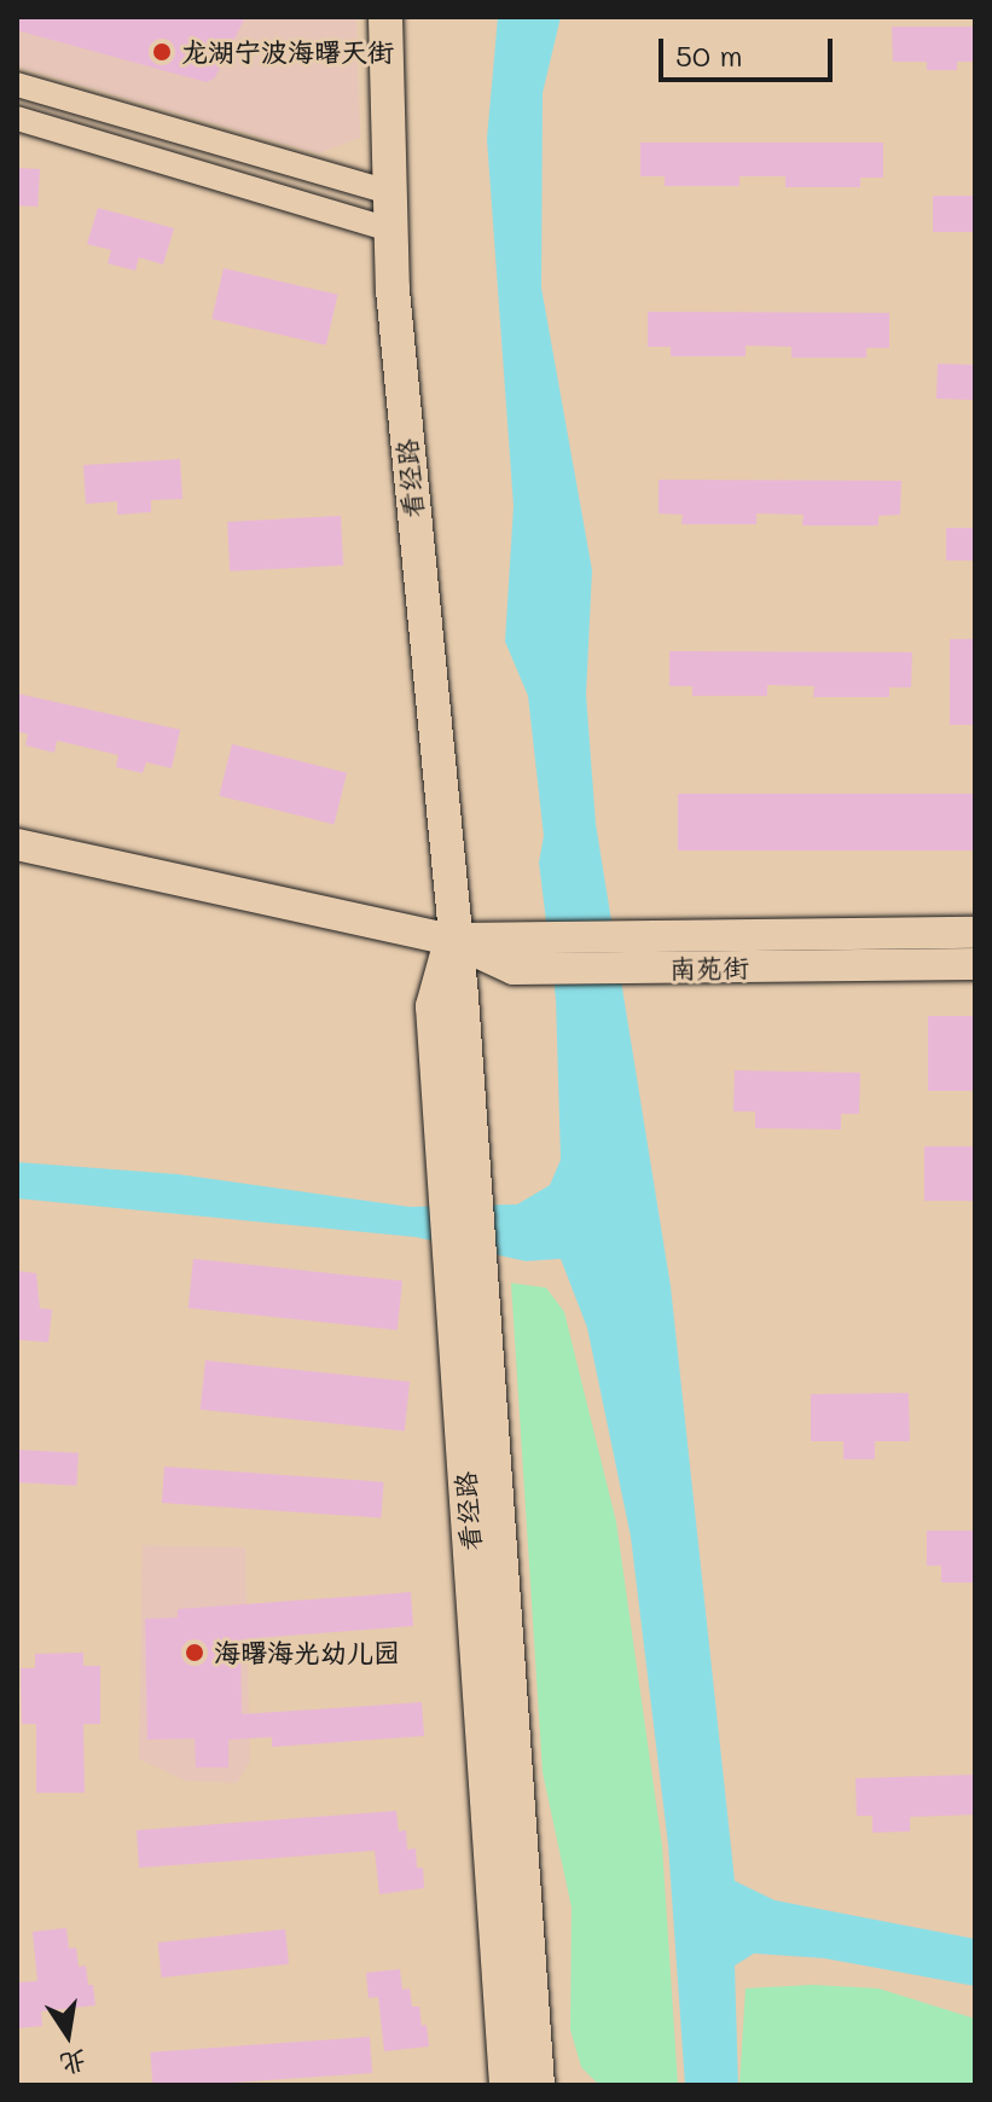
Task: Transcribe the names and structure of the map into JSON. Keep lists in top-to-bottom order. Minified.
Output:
{"streets":{"main road":["看经路"],"street":["南苑街"]},"crossings":[["看经路","南苑街"]],"places":["龙湖宁波海曙天街","海曙海光幼儿园"],"scale_bar":"50 m","north":"bottom"}
